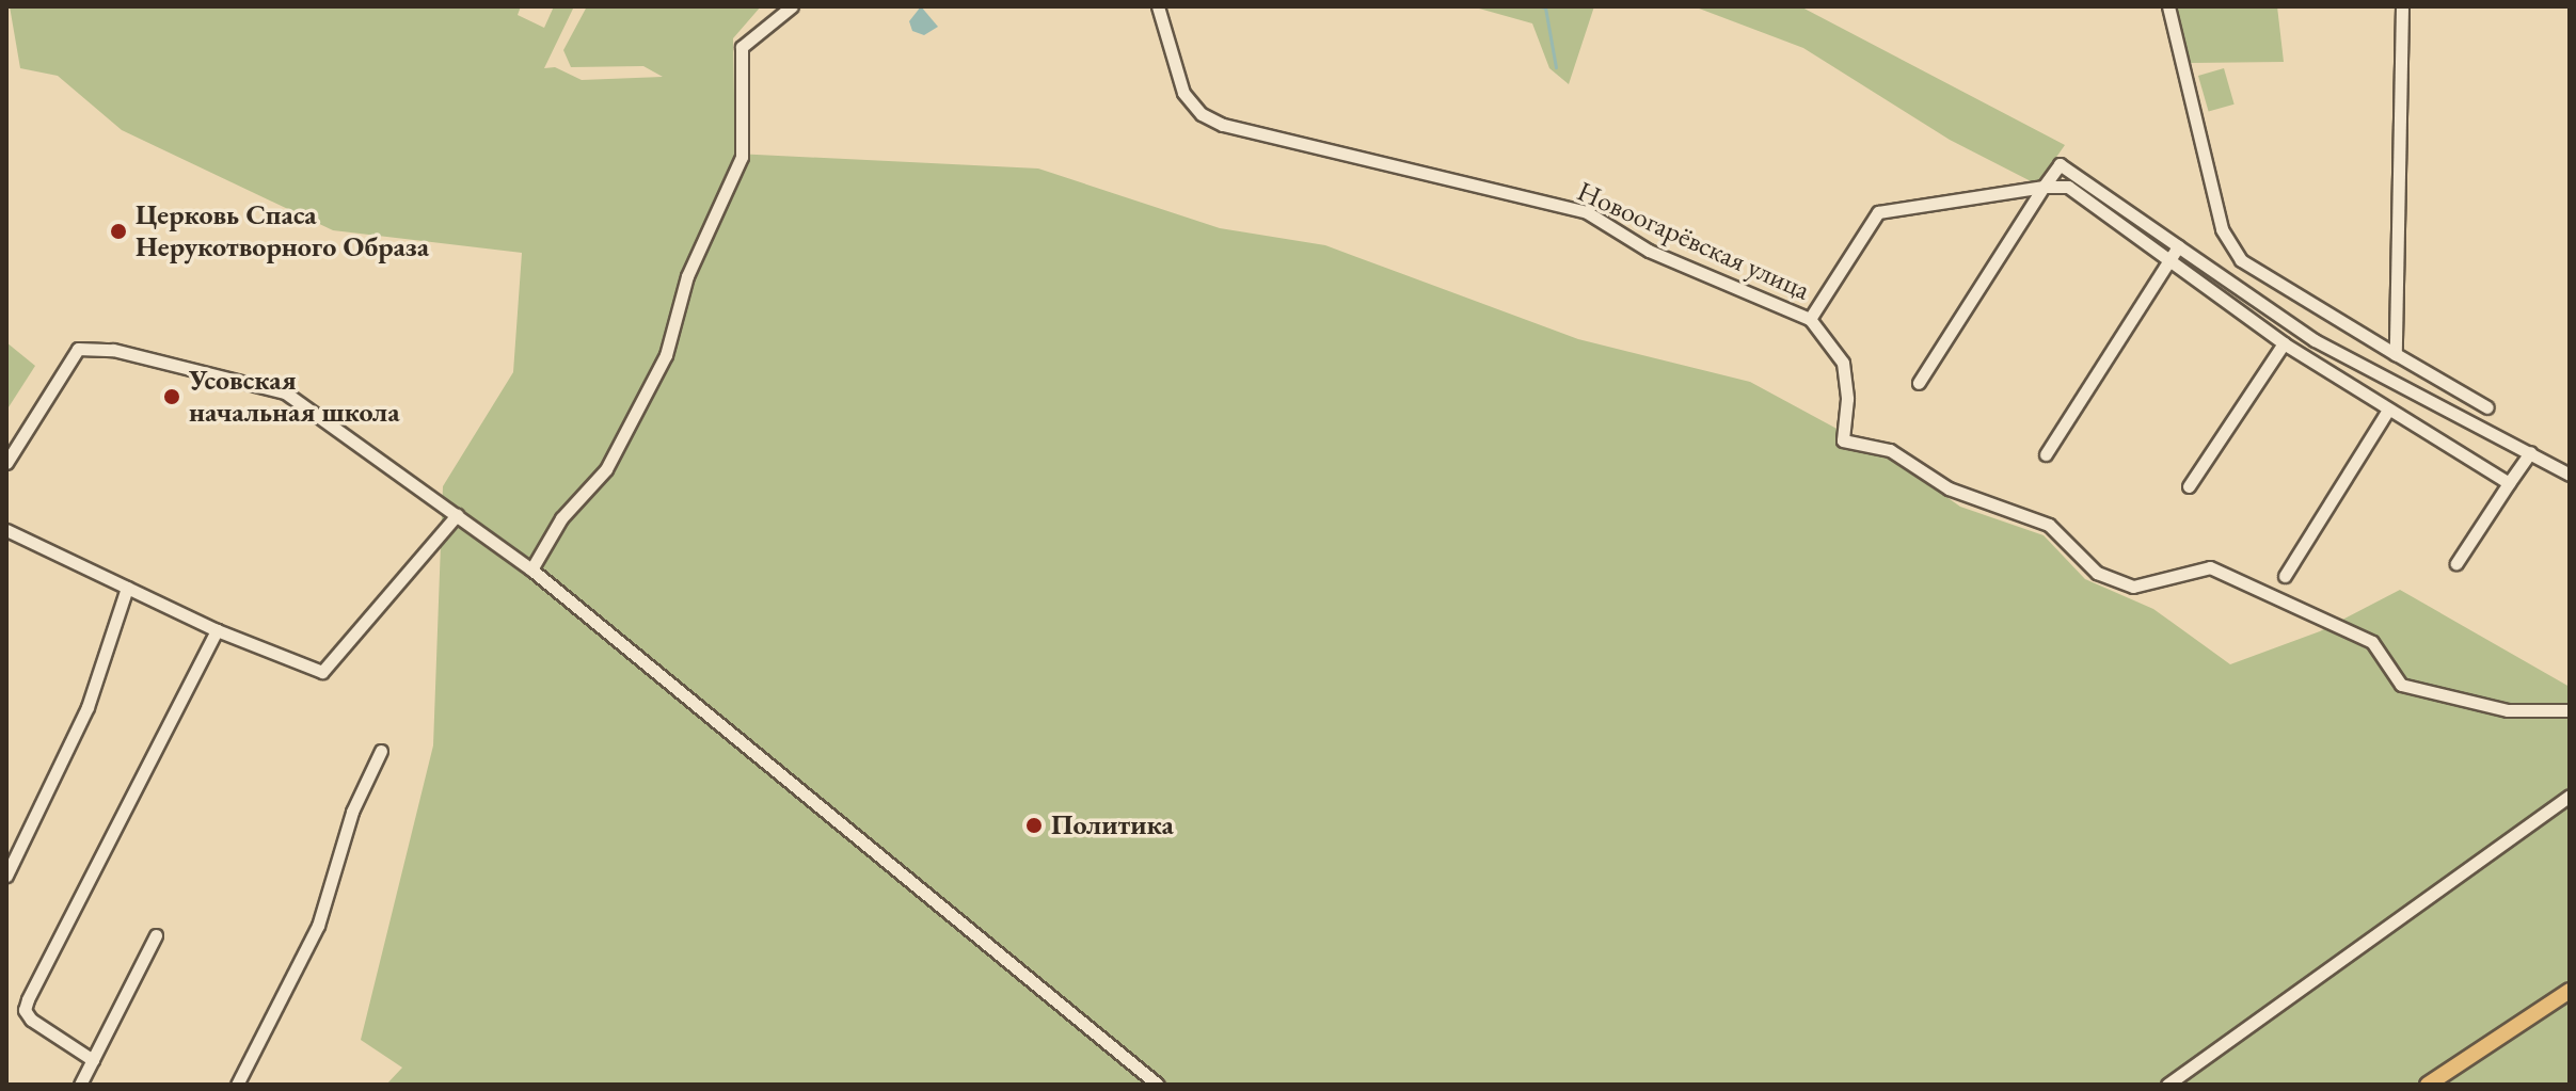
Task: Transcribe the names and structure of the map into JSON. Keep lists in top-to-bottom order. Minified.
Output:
{"streets":{"street":["Новоогарёвская улица"]},"places":["Церковь Спаса Нерукотворного Образа","Усовская начальная школа","Политика"]}
